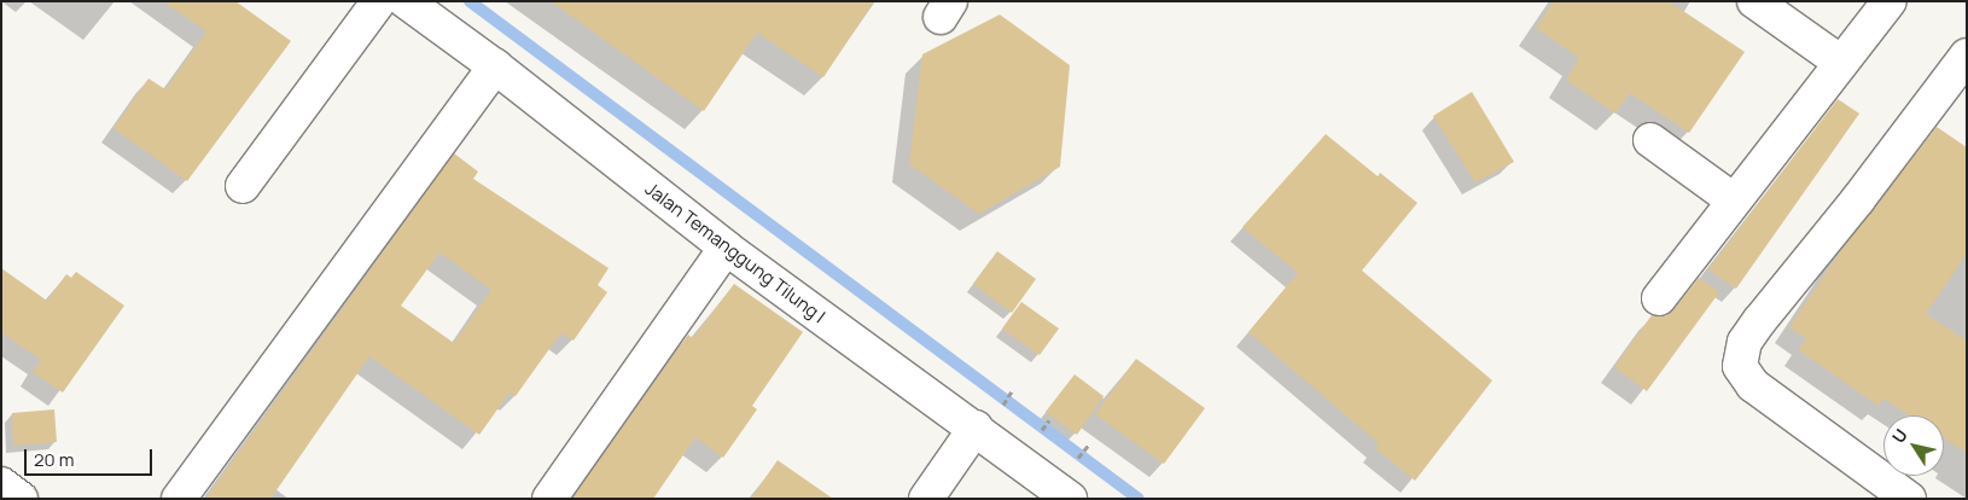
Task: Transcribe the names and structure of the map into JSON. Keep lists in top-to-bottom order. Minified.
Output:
{"streets":{"street":["Jalan Temanggung Tilung I"]},"scale_bar":"20 m","north":"top left"}
